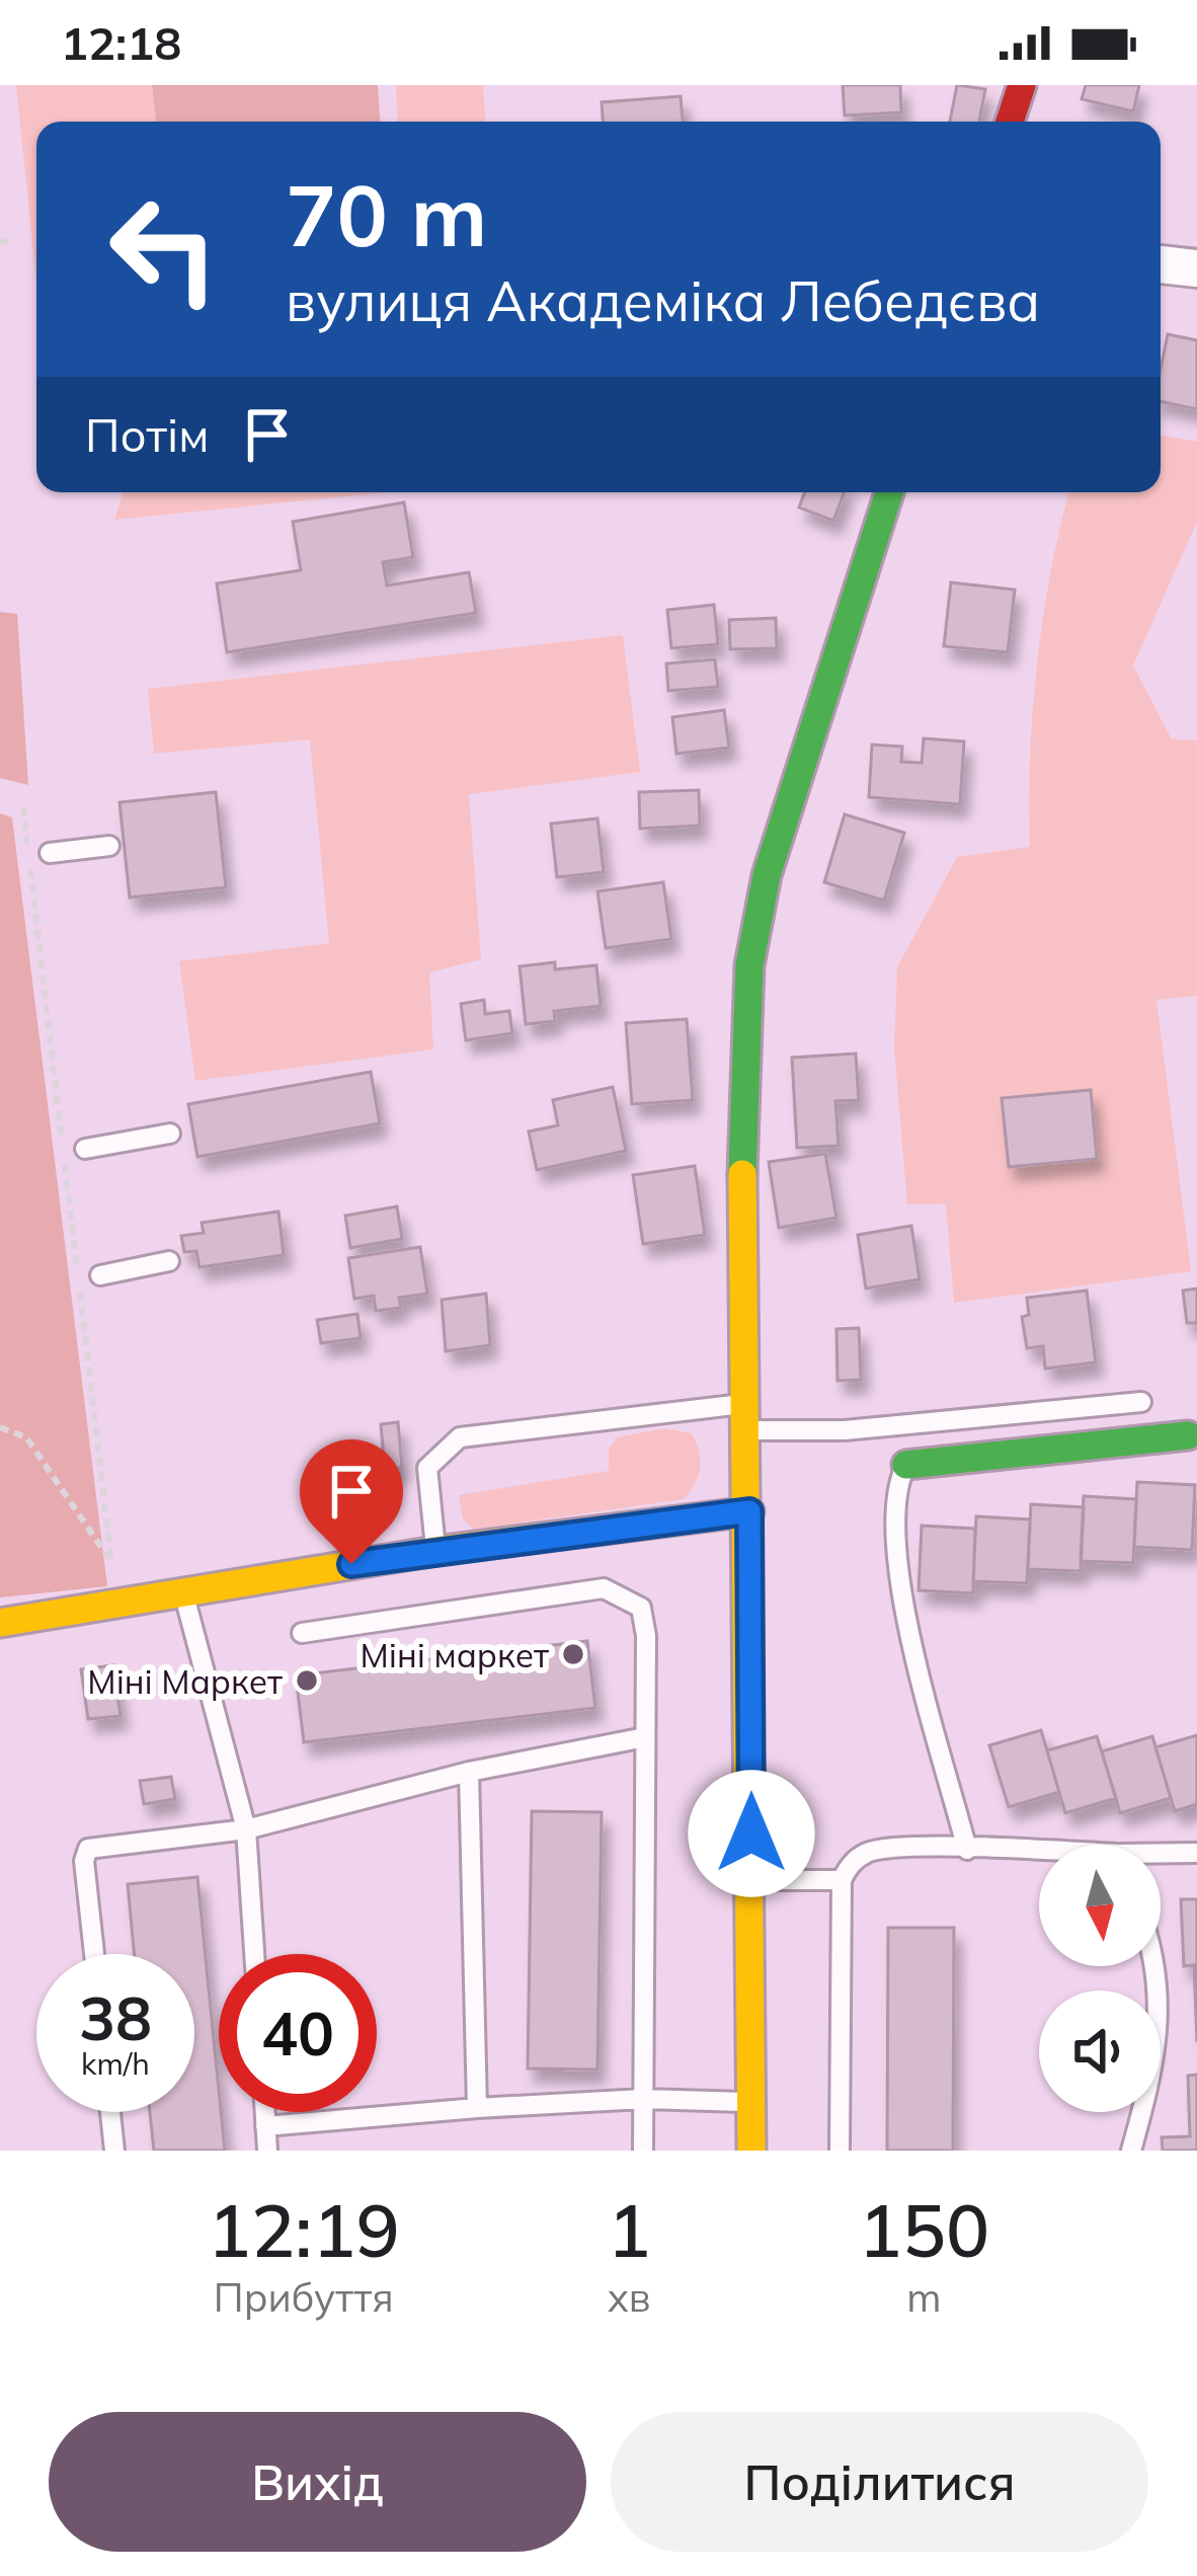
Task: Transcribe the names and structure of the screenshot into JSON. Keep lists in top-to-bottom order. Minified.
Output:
{"places":["Міні маркет","Міні Маркет"],"north":"bottom","page":{"status":"12:18","turn":["70 m","вулиця Академіка Лебедєва"],"then":"Потім","speed":"38 km/h","limit":"40","eta":["12:19","Прибуття","1","хв","150","m"],"buttons":["Вихід","Поділитися"]}}
